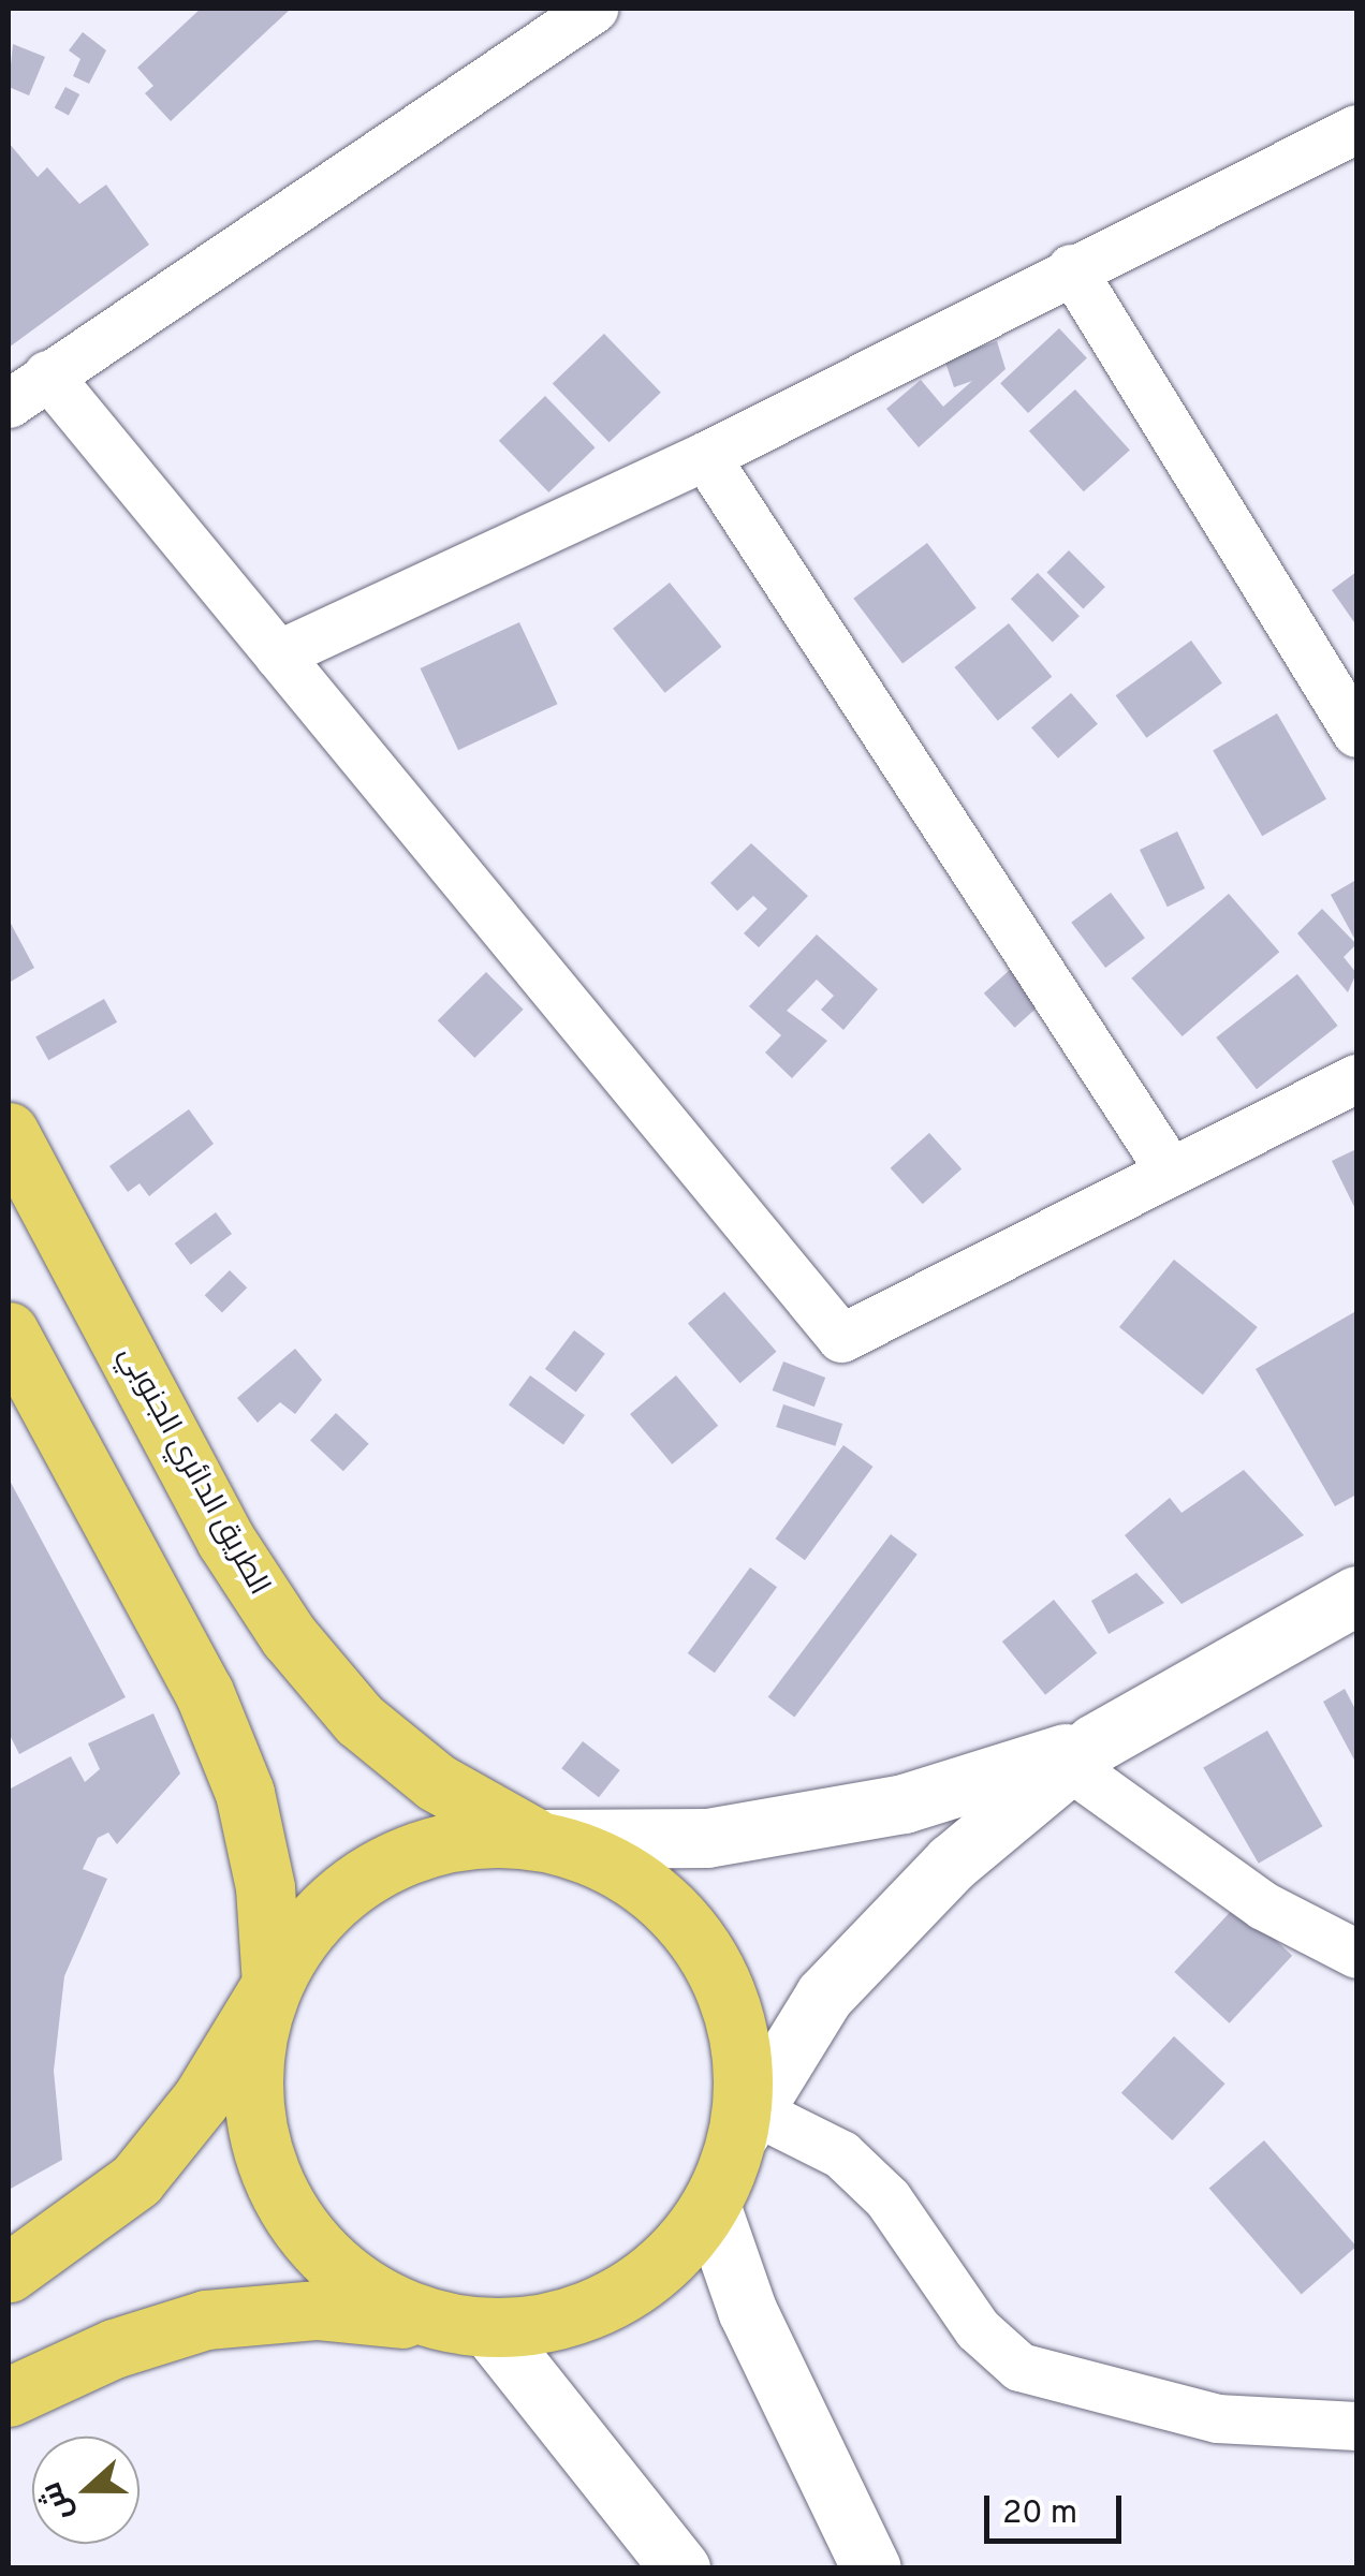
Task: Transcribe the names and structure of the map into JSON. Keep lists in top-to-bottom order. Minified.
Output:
{"streets":{"main road":["الطريق الدائري الجنوبي"]},"scale_bar":"20 m","north":"left"}
